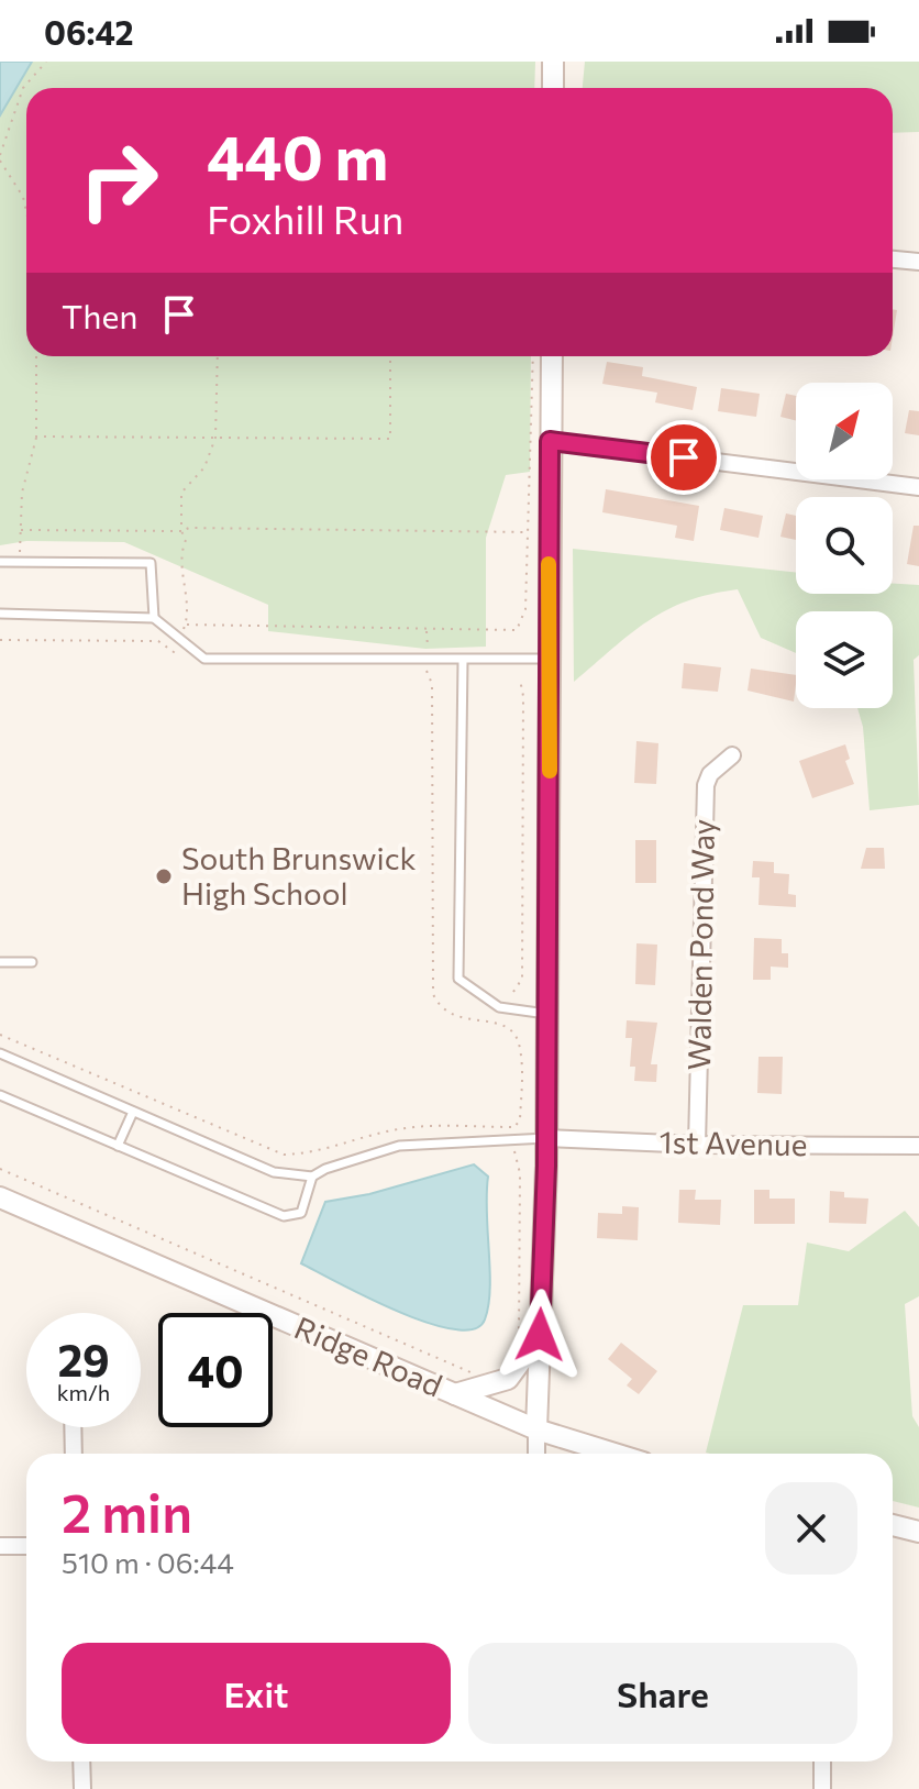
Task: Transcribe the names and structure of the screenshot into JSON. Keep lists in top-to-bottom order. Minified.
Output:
{"streets":{"street":["Walden Pond Way","1st Avenue","Ridge Road"]},"crossings":[["Walden Pond Way","1st Avenue"]],"places":["South Brunswick High School"],"north":"top right","page":{"status":"06:42","turn":["440 m","Foxhill Run"],"then":"Then","speed":"29 km/h","limit":"40","heading":["2 min","510 m · 06:44"],"buttons":["Exit","Share"]}}
